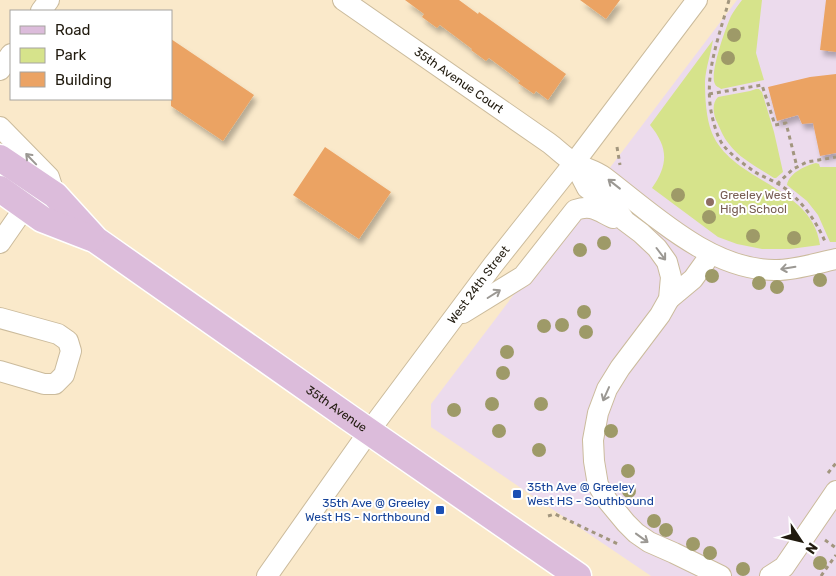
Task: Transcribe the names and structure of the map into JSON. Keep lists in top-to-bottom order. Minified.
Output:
{"streets":{"main road":["35th Avenue"],"street":["35th Avenue Court","West 24th Street"]},"crossings":[["35th Avenue Court","West 24th Street"],["West 24th Street","35th Avenue"]],"places":{"other":["Greeley West High School"],"transit":["35th Ave @ Greeley West HS - Southbound","35th Ave @ Greeley West HS - Northbound"]},"legend":["Road","Park","Building"],"north":"bottom right"}
